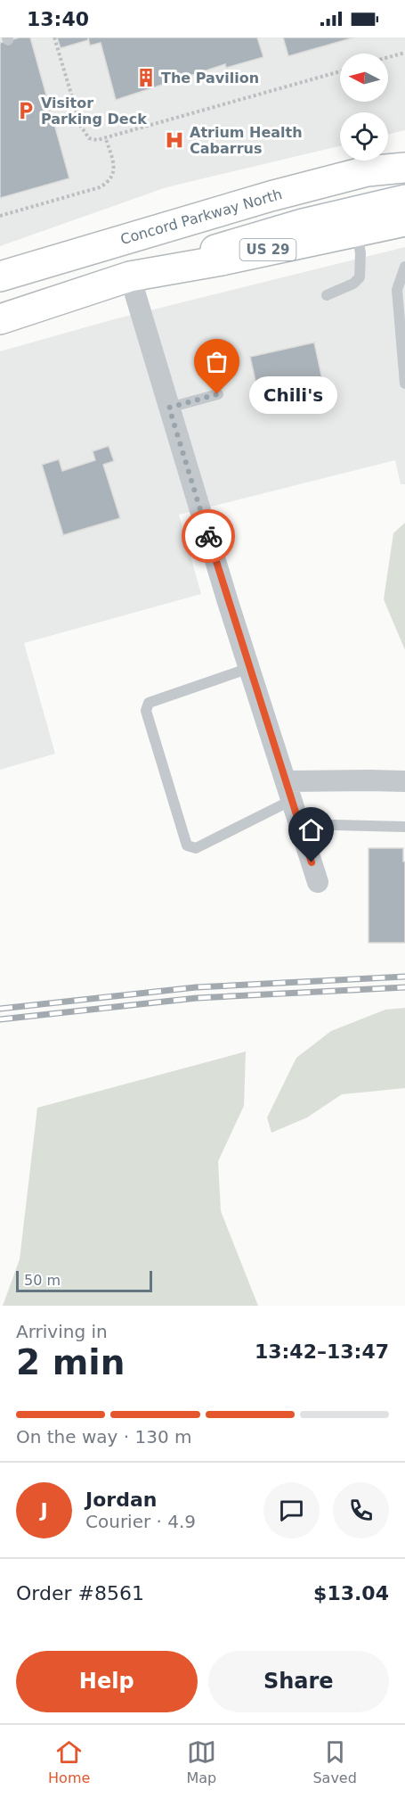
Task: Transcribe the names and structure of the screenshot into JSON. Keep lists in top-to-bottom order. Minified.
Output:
{"streets":{"main road":["Concord Parkway North","US 29"]},"places":{"building":["The Pavilion"],"parking":["Visitor Parking Deck"],"hospital":["Atrium Health Cabarrus"],"other":["Chili's"]},"scale_bar":"50 m","north":"left","page":{"status":"13:40","bubble":"Chili's","scale":"50 m","heading":["2 min","Arriving in","13:42–13:47"],"panel":["Jordan","Courier · 4.9","Order #8561","$13.04"],"bar":"On the way · 130 m","round":"J","buttons":["Help","Share"],"tabs":["Home","Map","Saved"]}}
